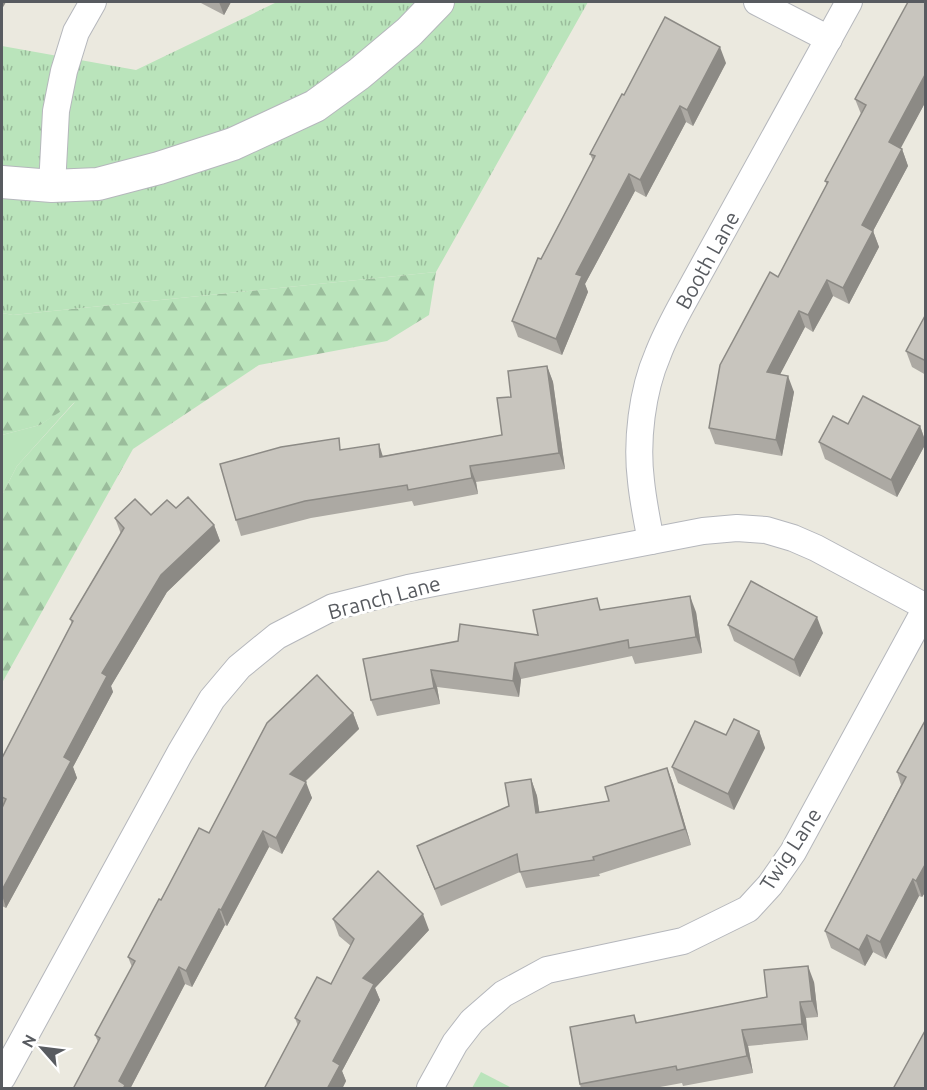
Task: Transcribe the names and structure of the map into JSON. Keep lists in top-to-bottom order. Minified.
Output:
{"streets":{"street":["Booth Lane","Branch Lane","Twig Lane"]},"crossings":[["Booth Lane","Branch Lane"],["Branch Lane","Twig Lane"]],"north":"top left"}
